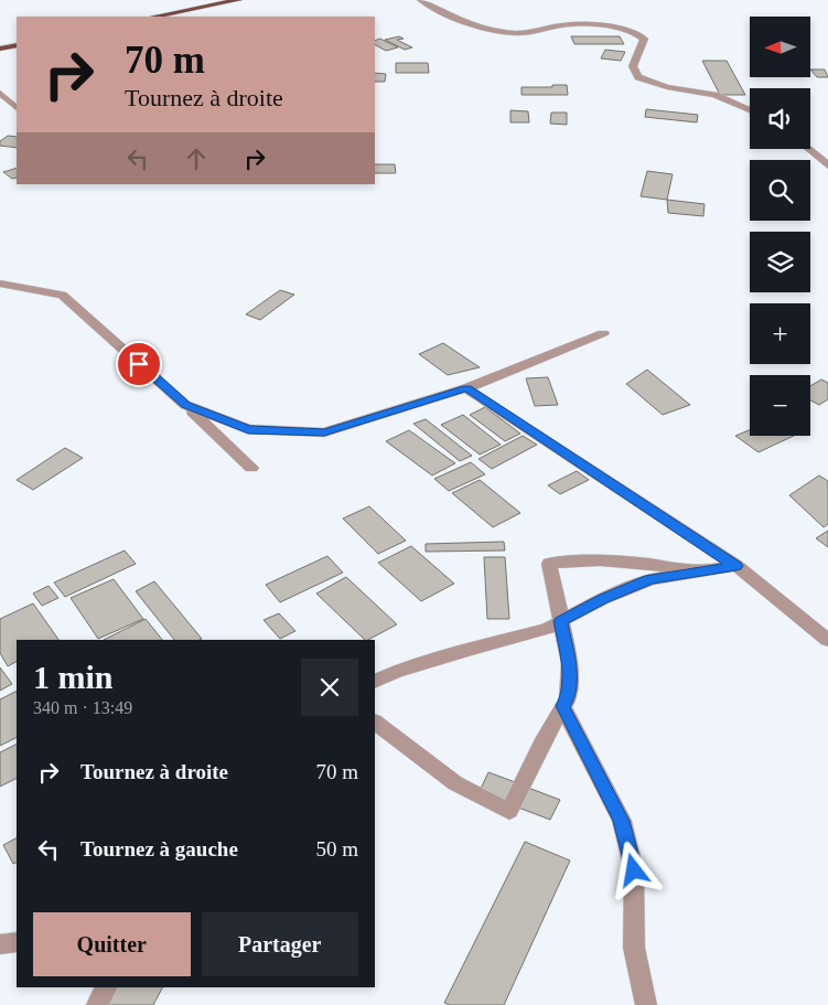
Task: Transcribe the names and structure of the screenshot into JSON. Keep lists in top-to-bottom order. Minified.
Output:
{"north":"left","page":{"map_buttons":["+","−"],"turn":["70 m","Tournez à droite"],"heading":["1 min","340 m · 13:49"],"list":[{"name":"Tournez à droite","value":"70 m"},{"name":"Tournez à gauche","value":"50 m"}],"buttons":["Quitter","Partager"]}}
